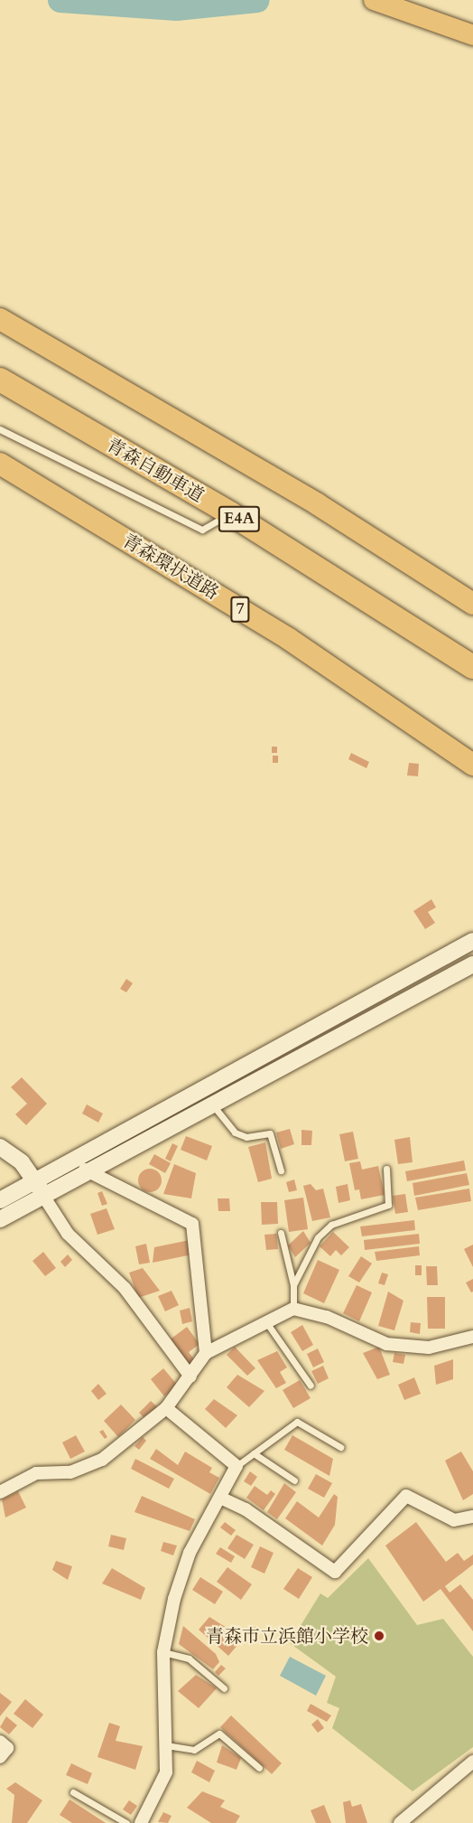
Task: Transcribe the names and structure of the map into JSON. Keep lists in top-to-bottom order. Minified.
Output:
{"streets":{"highway":["青森自動車道","E4A","青森環状道路","7"]},"places":["青森市立浜館小学校"]}
